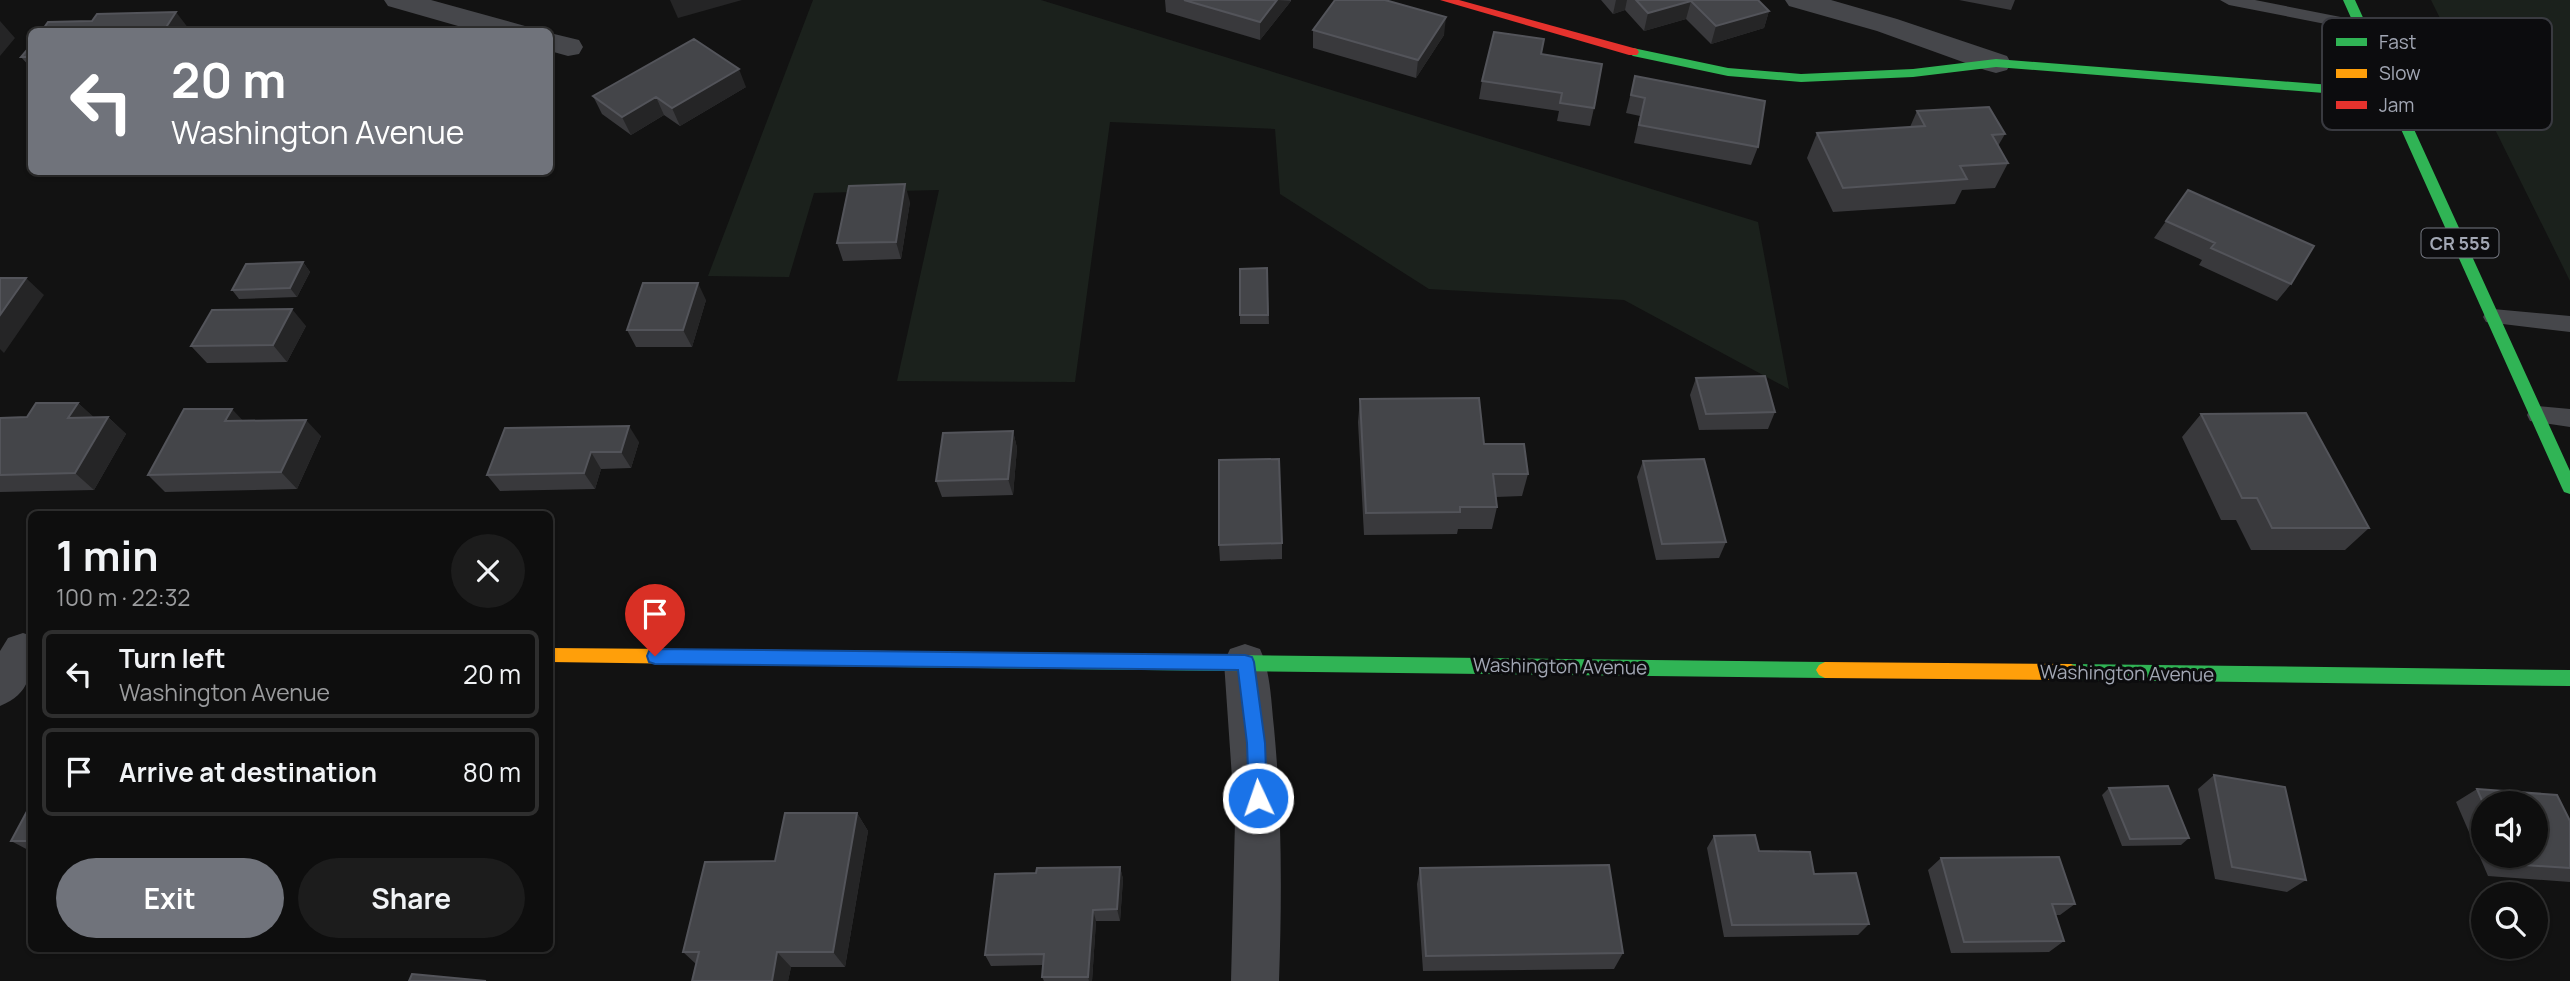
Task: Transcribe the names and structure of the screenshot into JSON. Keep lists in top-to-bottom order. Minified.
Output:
{"streets":{"street":["CR 555","Washington Avenue"]},"legend":["Fast","Slow","Jam"],"page":{"turn":["20 m","Washington Avenue"],"heading":["1 min","100 m · 22:32"],"list":[{"name":"Turn left","note":"Washington Avenue","value":"20 m"},{"name":"Arrive at destination","value":"80 m"}],"buttons":["Exit","Share"]}}
